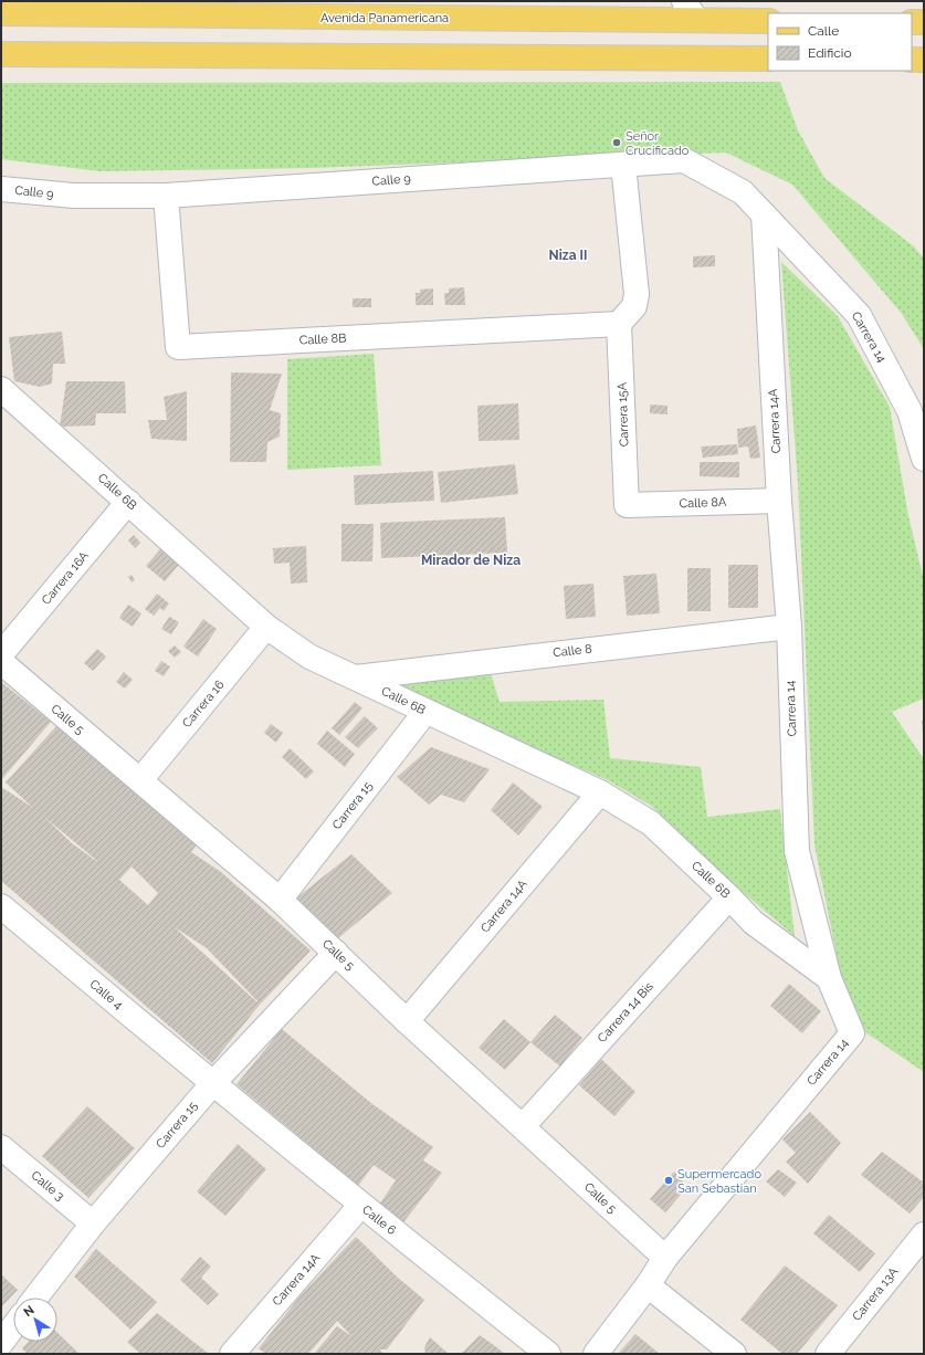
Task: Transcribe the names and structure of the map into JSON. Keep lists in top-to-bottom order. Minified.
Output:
{"streets":{"main road":["Avenida Panamericana"],"street":["Calle 9","Carrera 14","Calle 8B","Carrera 15A","Carrera 14A","Calle 6B","Calle 8A","Carrera 16A","Calle 8","Carrera 16","Calle 5","Carrera 15","Calle 4","Carrera 14 Bis","Calle 3","Calle 6","Carrera 13A"]},"crossings":[["Calle 9","Carrera 14"],["Calle 9","Calle 8B"],["Calle 9","Carrera 14A"],["Carrera 14","Carrera 14A"],["Carrera 14","Calle 6B"],["Carrera 14","Calle 8"],["Carrera 14","Calle 5"],["Calle 8B","Carrera 15A"],["Carrera 15A","Calle 8A"],["Carrera 14A","Calle 6B"],["Carrera 14A","Calle 8A"],["Carrera 14A","Calle 8"],["Carrera 14A","Calle 5"],["Carrera 14A","Calle 6"],["Calle 6B","Carrera 16A"],["Calle 6B","Calle 8"],["Calle 6B","Carrera 16"],["Calle 6B","Carrera 15"],["Calle 6B","Carrera 14 Bis"],["Carrera 16","Calle 5"],["Calle 5","Carrera 15"],["Calle 5","Carrera 14 Bis"],["Carrera 15","Calle 4"],["Carrera 15","Calle 3"],["Carrera 15","Calle 6"],["Calle 4","Calle 6"]],"districts":["Niza II","Mirador de Niza"],"places":["Señor Crucificado","Supermercado San Sebastian"],"legend":["Calle","Edificio"],"north":"top left"}
